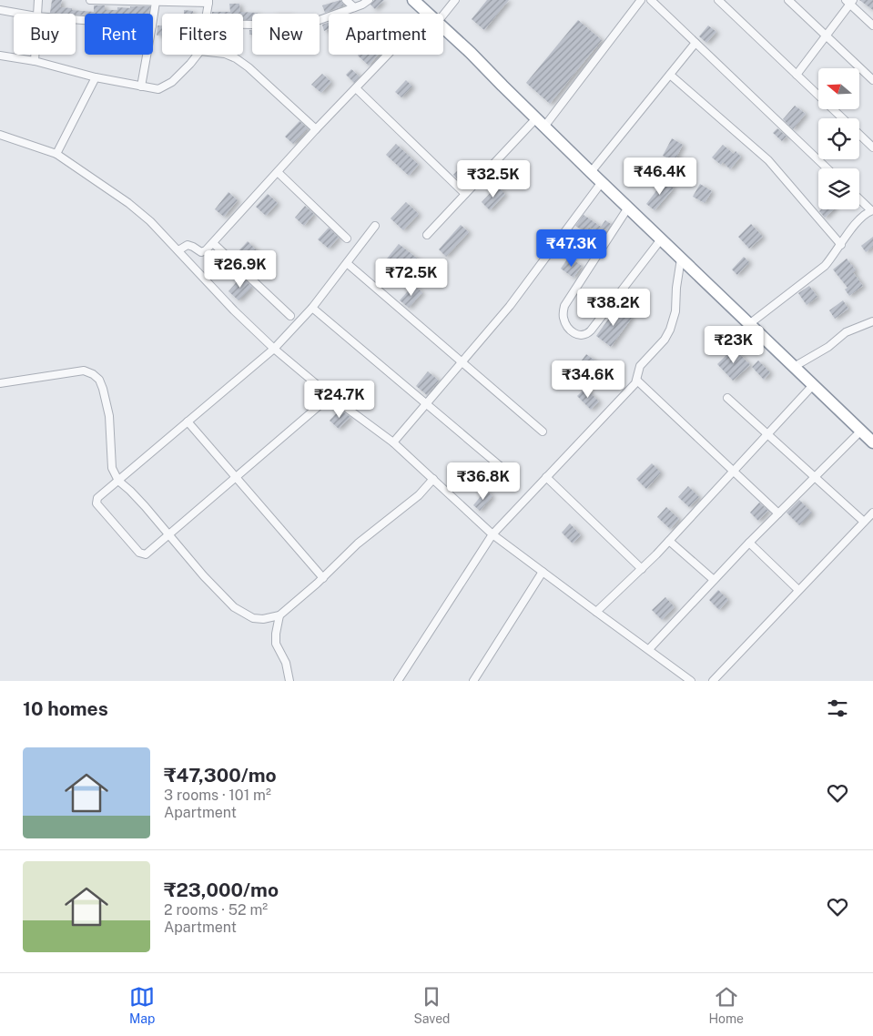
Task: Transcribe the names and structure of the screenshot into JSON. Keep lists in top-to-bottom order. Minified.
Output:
{"north":"left","page":{"chip":["Buy","Rent","Filters","New","Apartment"],"price":["₹46.4K","₹32.5K","₹47.3K","₹26.9K","₹72.5K","₹38.2K","₹23K","₹34.6K","₹24.7K","₹36.8K"],"heading":"10 homes","list":[{"name":"₹47,300/mo","note":"3 rooms · 101 m² · Apartment"},{"name":"₹23,000/mo","note":"2 rooms · 52 m² · Apartment"}],"tabs":["Map","Saved","Home"]}}
